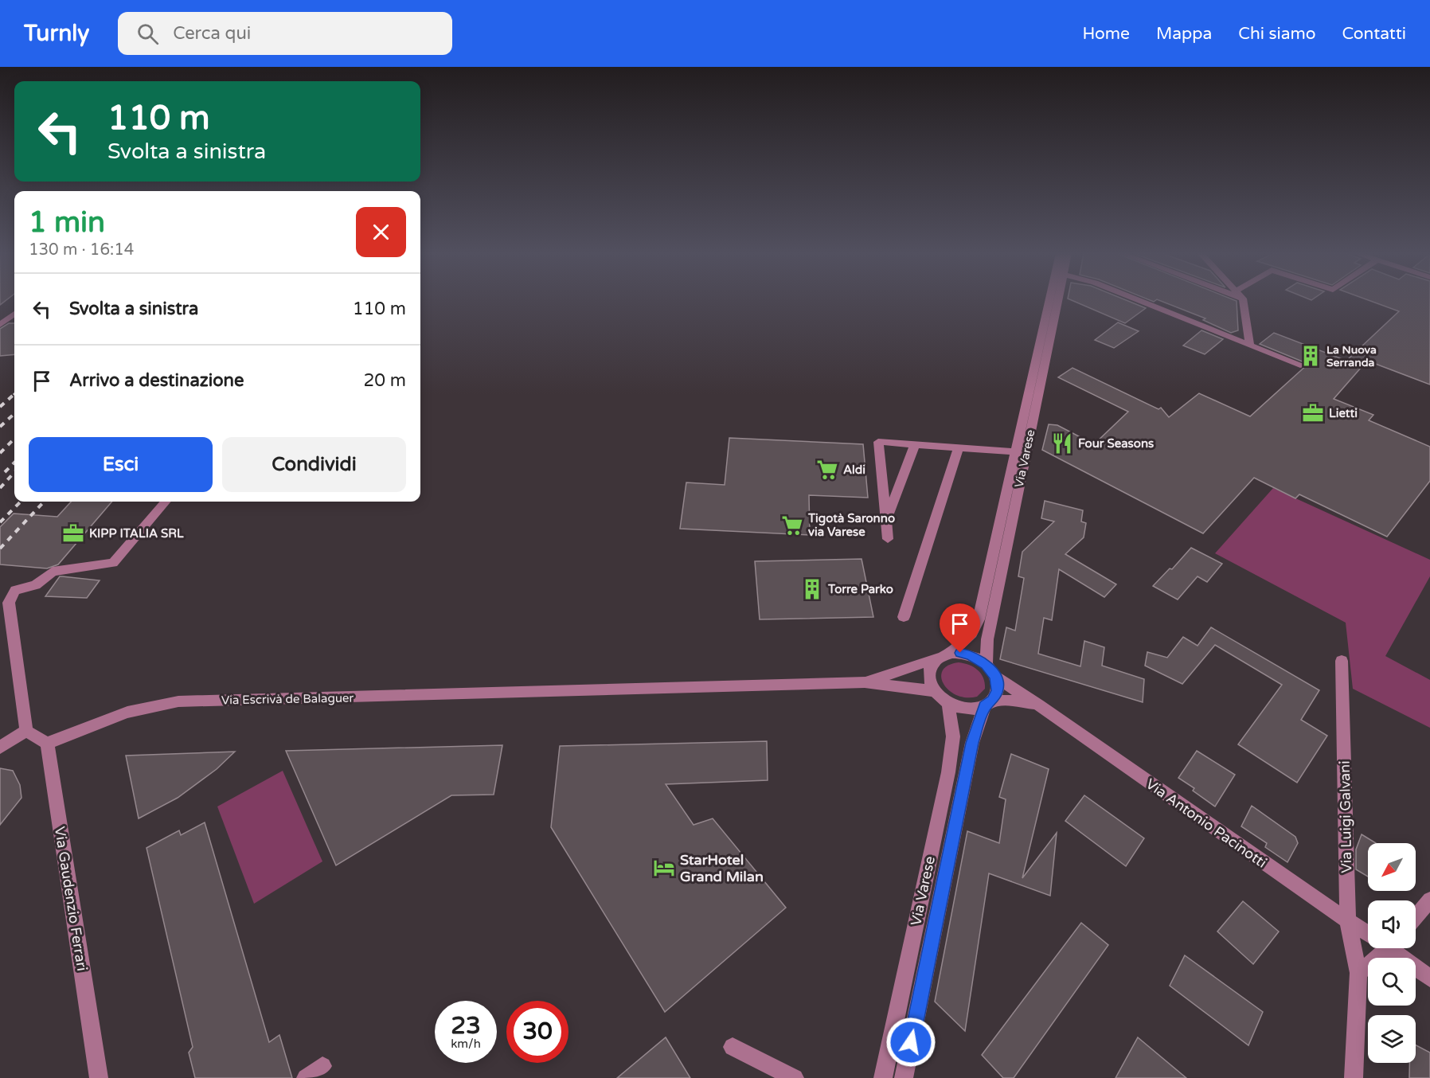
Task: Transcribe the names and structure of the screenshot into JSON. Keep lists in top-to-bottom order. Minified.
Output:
{"streets":{"street":["Via Varese","Via Escrivà de Balaguer","Via Luigi Galvani","Via Antonio Pacinotti","Via Gaudenzio Ferrari"]},"crossings":[["Via Varese","Via Antonio Pacinotti"],["Via Escrivà de Balaguer","Via Gaudenzio Ferrari"],["Via Luigi Galvani","Via Antonio Pacinotti"]],"places":{"building":["La Nuova Serranda","Torre Parko"],"office":["Lietti","KIPP ITALIA SRL"],"restaurant":["Four Seasons"],"supermarket":["Aldi","Tigotà Saronno via Varese"],"hotel":["StarHotel Grand Milan"]},"north":"bottom left","page":{"header":"Turnly","search":"Cerca qui","nav":["Home","Mappa","Chi siamo","Contatti"],"turn":["110 m","Svolta a sinistra"],"heading":["1 min","130 m · 16:14"],"list":[{"name":"Svolta a sinistra","value":"110 m"},{"name":"Arrivo a destinazione","value":"20 m"}],"buttons":["Esci","Condividi"],"speed":"23 km/h","limit":"30"}}
